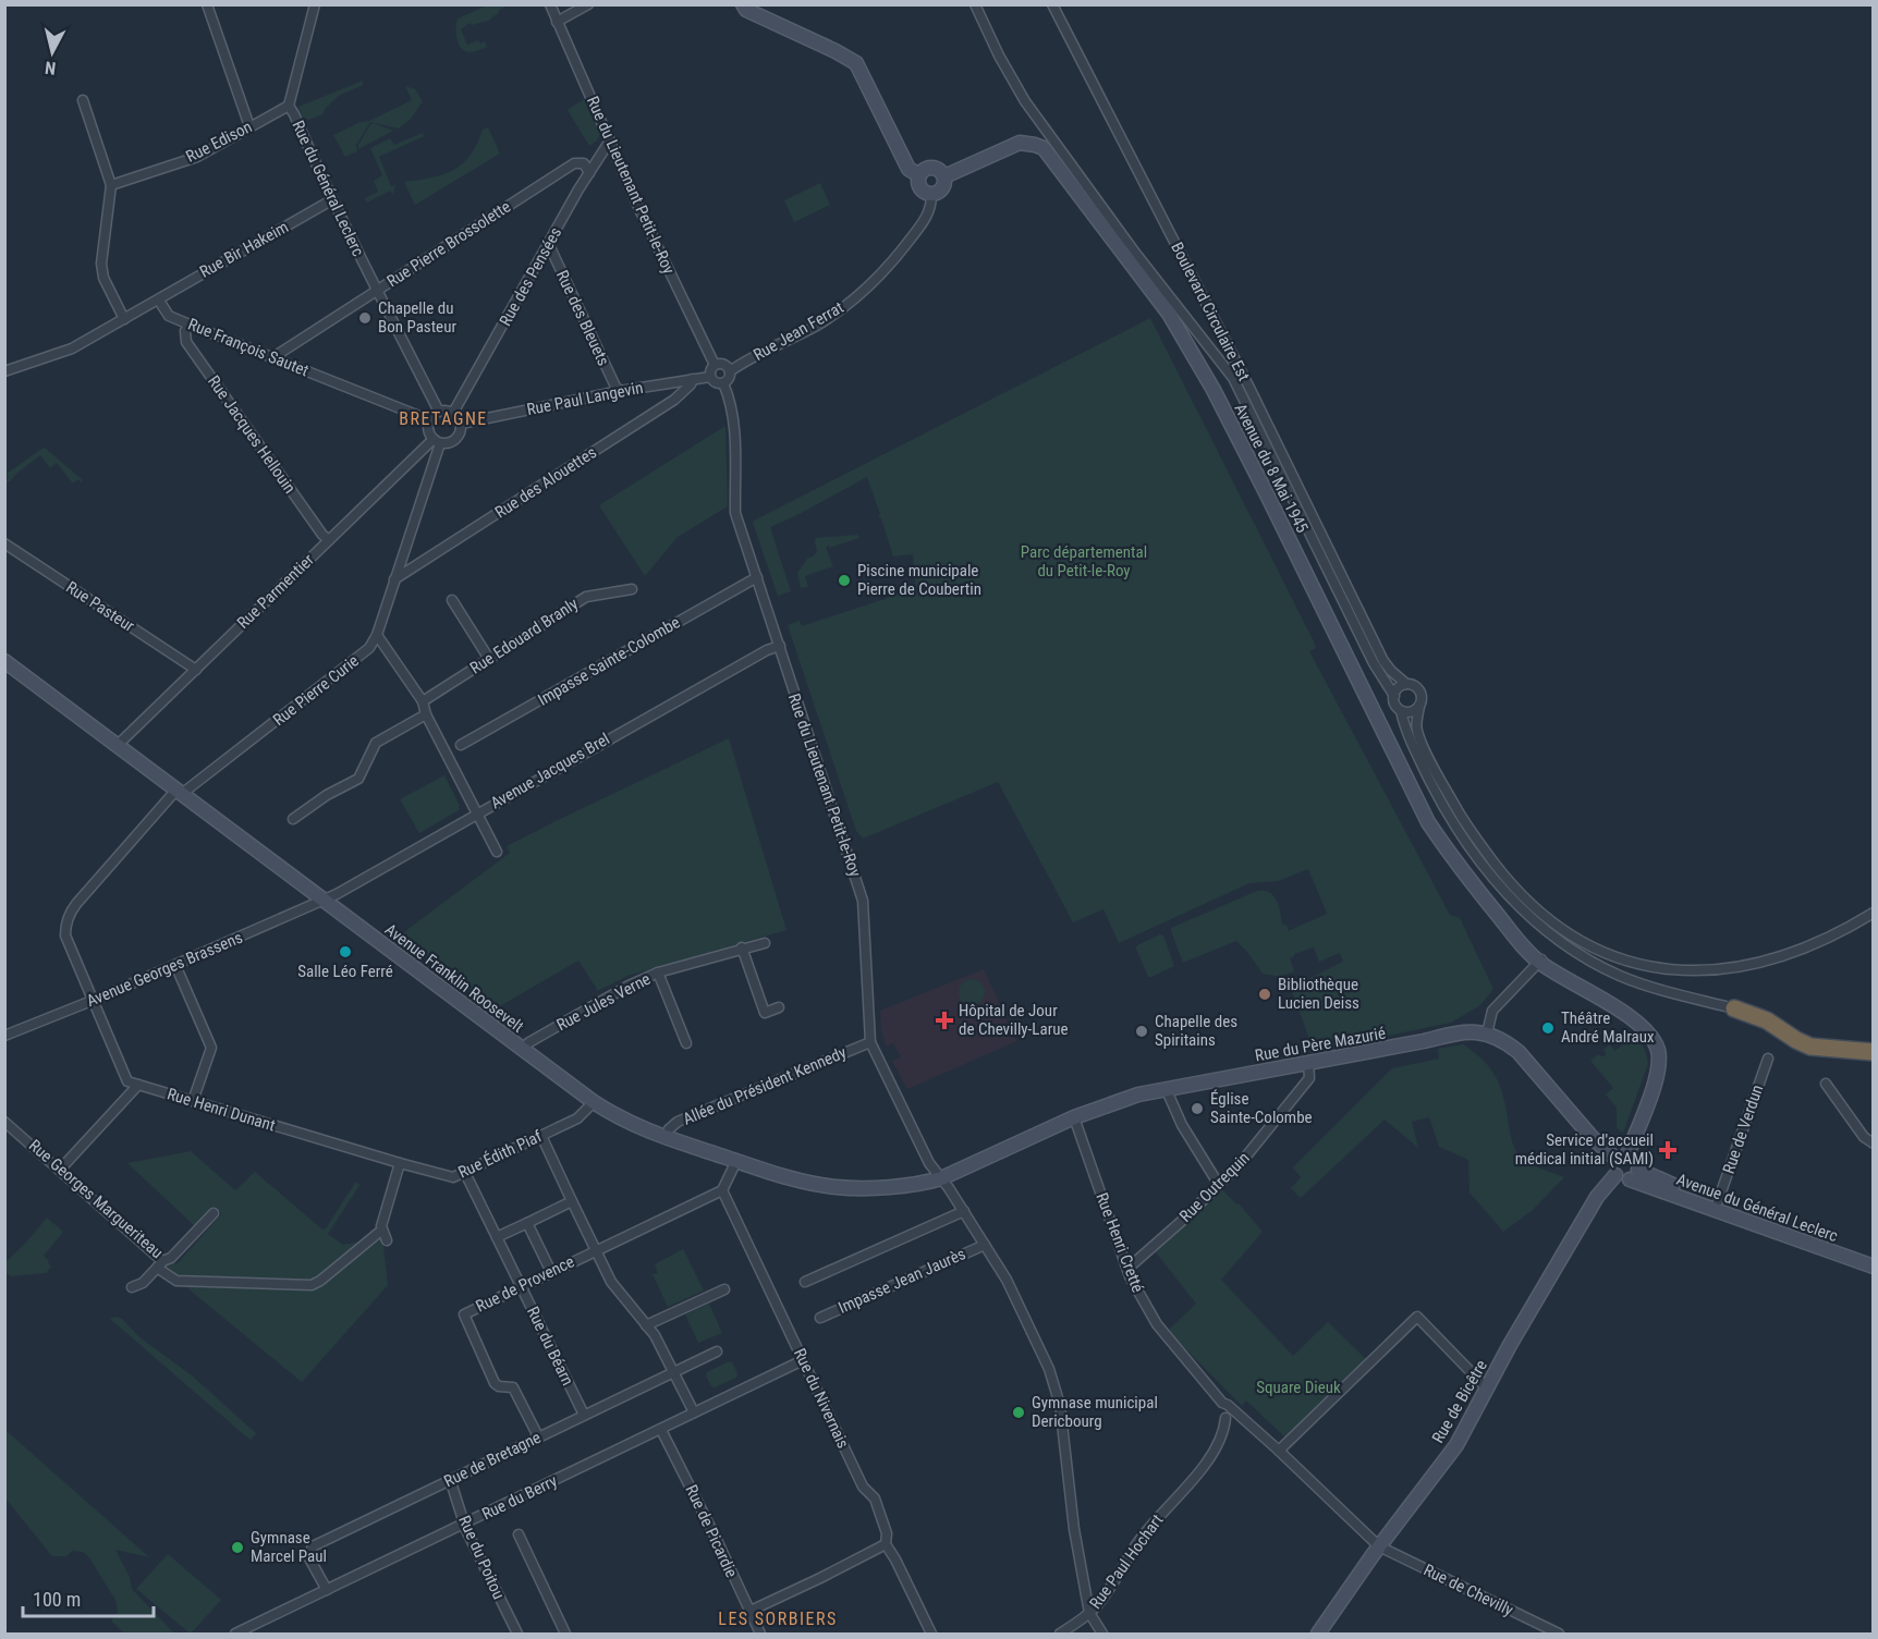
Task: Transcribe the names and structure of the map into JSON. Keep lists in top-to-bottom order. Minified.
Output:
{"streets":{"main road":["Avenue du 8 Mai 1945","Avenue Franklin Roosevelt","Rue du Père Mazurié","Avenue du Général Leclerc","Rue de Bicêtre"],"street":["Rue Edison","Rue du Lieutenant Petit-le-Roy","Rue du Général Leclerc","Rue Pierre Brossolette","Rue Bir Hakeim","Rue des Pensées","Boulevard Circulaire Est","Rue des Bleuets","Rue Jean Ferrat","Rue François Sautet","Rue Paul Langevin","Rue Jacques Hellouin","Rue des Alouettes","Rue Parmentier","Rue Pasteur","Rue Edouard Branly","Impasse Sainte-Colombe","Rue Pierre Curie","Avenue Jacques Brel","Avenue Georges Brassens","Rue Jules Verne","Allée du Président Kennedy","Rue Henri Dunant","Rue de Verdun","Rue Édith Piaf","Rue Outrequin","Rue Georges Margueriteau","Rue Henri Cretté","Impasse Jean Jaurès","Rue de Provence","Rue du Béarn","Rue du Nivernais","Rue de Bretagne","Rue du Berry","Rue de Picardie","Rue du Poitou","Rue Paul Hochart","Rue de Chevilly"]},"crossings":[["Rue Edison","Rue du Général Leclerc"],["Rue du Lieutenant Petit-le-Roy","Rue des Pensées"],["Rue du Lieutenant Petit-le-Roy","Rue Jean Ferrat"],["Rue du Lieutenant Petit-le-Roy","Rue Paul Langevin"],["Rue du Lieutenant Petit-le-Roy","Impasse Sainte-Colombe"],["Rue du Lieutenant Petit-le-Roy","Avenue Jacques Brel"],["Rue du Lieutenant Petit-le-Roy","Avenue Franklin Roosevelt"],["Rue du Lieutenant Petit-le-Roy","Rue du Père Mazurié"],["Rue du Lieutenant Petit-le-Roy","Allée du Président Kennedy"],["Rue du Lieutenant Petit-le-Roy","Impasse Jean Jaurès"],["Rue du Lieutenant Petit-le-Roy","Rue Paul Hochart"],["Rue du Général Leclerc","Rue Pierre Brossolette"],["Rue du Général Leclerc","Rue Bir Hakeim"],["Rue du Général Leclerc","Rue des Pensées"],["Rue du Général Leclerc","Rue François Sautet"],["Rue du Général Leclerc","Rue Paul Langevin"],["Rue du Général Leclerc","Rue Parmentier"],["Rue du Général Leclerc","Rue Pierre Curie"],["Rue Pierre Brossolette","Rue des Pensées"],["Rue Pierre Brossolette","Rue François Sautet"],["Rue Bir Hakeim","Rue François Sautet"],["Rue des Pensées","Rue des Bleuets"],["Rue des Pensées","Rue François Sautet"],["Rue des Pensées","Rue Paul Langevin"],["Rue des Pensées","Rue Parmentier"],["Rue des Pensées","Rue Pierre Curie"],["Rue des Bleuets","Rue Paul Langevin"],["Rue Jean Ferrat","Rue Paul Langevin"],["Rue Jean Ferrat","Avenue du 8 Mai 1945"],["Rue François Sautet","Rue Paul Langevin"],["Rue François Sautet","Rue Jacques Hellouin"],["Rue François Sautet","Rue Parmentier"],["Rue François Sautet","Rue Pierre Curie"],["Rue Paul Langevin","Rue des Alouettes"],["Rue Paul Langevin","Rue Parmentier"],["Rue Paul Langevin","Rue Pierre Curie"],["Rue Jacques Hellouin","Rue Parmentier"],["Avenue du 8 Mai 1945","Avenue du Général Leclerc"],["Avenue du 8 Mai 1945","Rue de Bicêtre"],["Rue des Alouettes","Rue Pierre Curie"],["Rue Parmentier","Rue Pasteur"],["Rue Parmentier","Rue Pierre Curie"],["Rue Parmentier","Avenue Franklin Roosevelt"],["Rue Pierre Curie","Avenue Georges Brassens"],["Rue Pierre Curie","Avenue Franklin Roosevelt"],["Avenue Jacques Brel","Avenue Georges Brassens"],["Avenue Jacques Brel","Avenue Franklin Roosevelt"],["Avenue Georges Brassens","Avenue Franklin Roosevelt"],["Avenue Franklin Roosevelt","Rue Jules Verne"],["Avenue Franklin Roosevelt","Rue du Père Mazurié"],["Avenue Franklin Roosevelt","Allée du Président Kennedy"],["Avenue Franklin Roosevelt","Rue Édith Piaf"],["Rue du Père Mazurié","Rue Outrequin"],["Rue du Père Mazurié","Rue Henri Cretté"],["Rue Henri Dunant","Rue Édith Piaf"],["Rue Édith Piaf","Rue du Béarn"],["Rue Outrequin","Rue Henri Cretté"],["Avenue du Général Leclerc","Rue de Bicêtre"],["Rue Henri Cretté","Rue de Chevilly"],["Rue de Provence","Rue du Béarn"],["Rue de Provence","Rue du Nivernais"],["Rue de Provence","Rue de Bretagne"],["Rue du Béarn","Rue de Bretagne"],["Rue du Nivernais","Rue du Berry"],["Rue de Bicêtre","Rue de Chevilly"],["Rue de Bretagne","Rue du Berry"],["Rue de Bretagne","Rue du Poitou"],["Rue du Berry","Rue de Picardie"],["Rue du Berry","Rue du Poitou"]],"districts":["BRETAGNE","LES SORBIERS"],"parks":["Parc départemental du Petit-le-Roy","Square Dieuk"],"places":{"other":["Chapelle du Bon Pasteur","Piscine municipale Pierre de Coubertin","Salle Léo Ferré","Bibliothèque Lucien Deiss","Théâtre André Malraux","Chapelle des Spiritains","Église Sainte-Colombe","Gymnase municipal Dericbourg","Gymnase Marcel Paul"],"health":["Hôpital de Jour de Chevilly-Larue","Service d'accueil médical initial (SAMI)"]},"scale_bar":"100 m","north":"bottom"}
